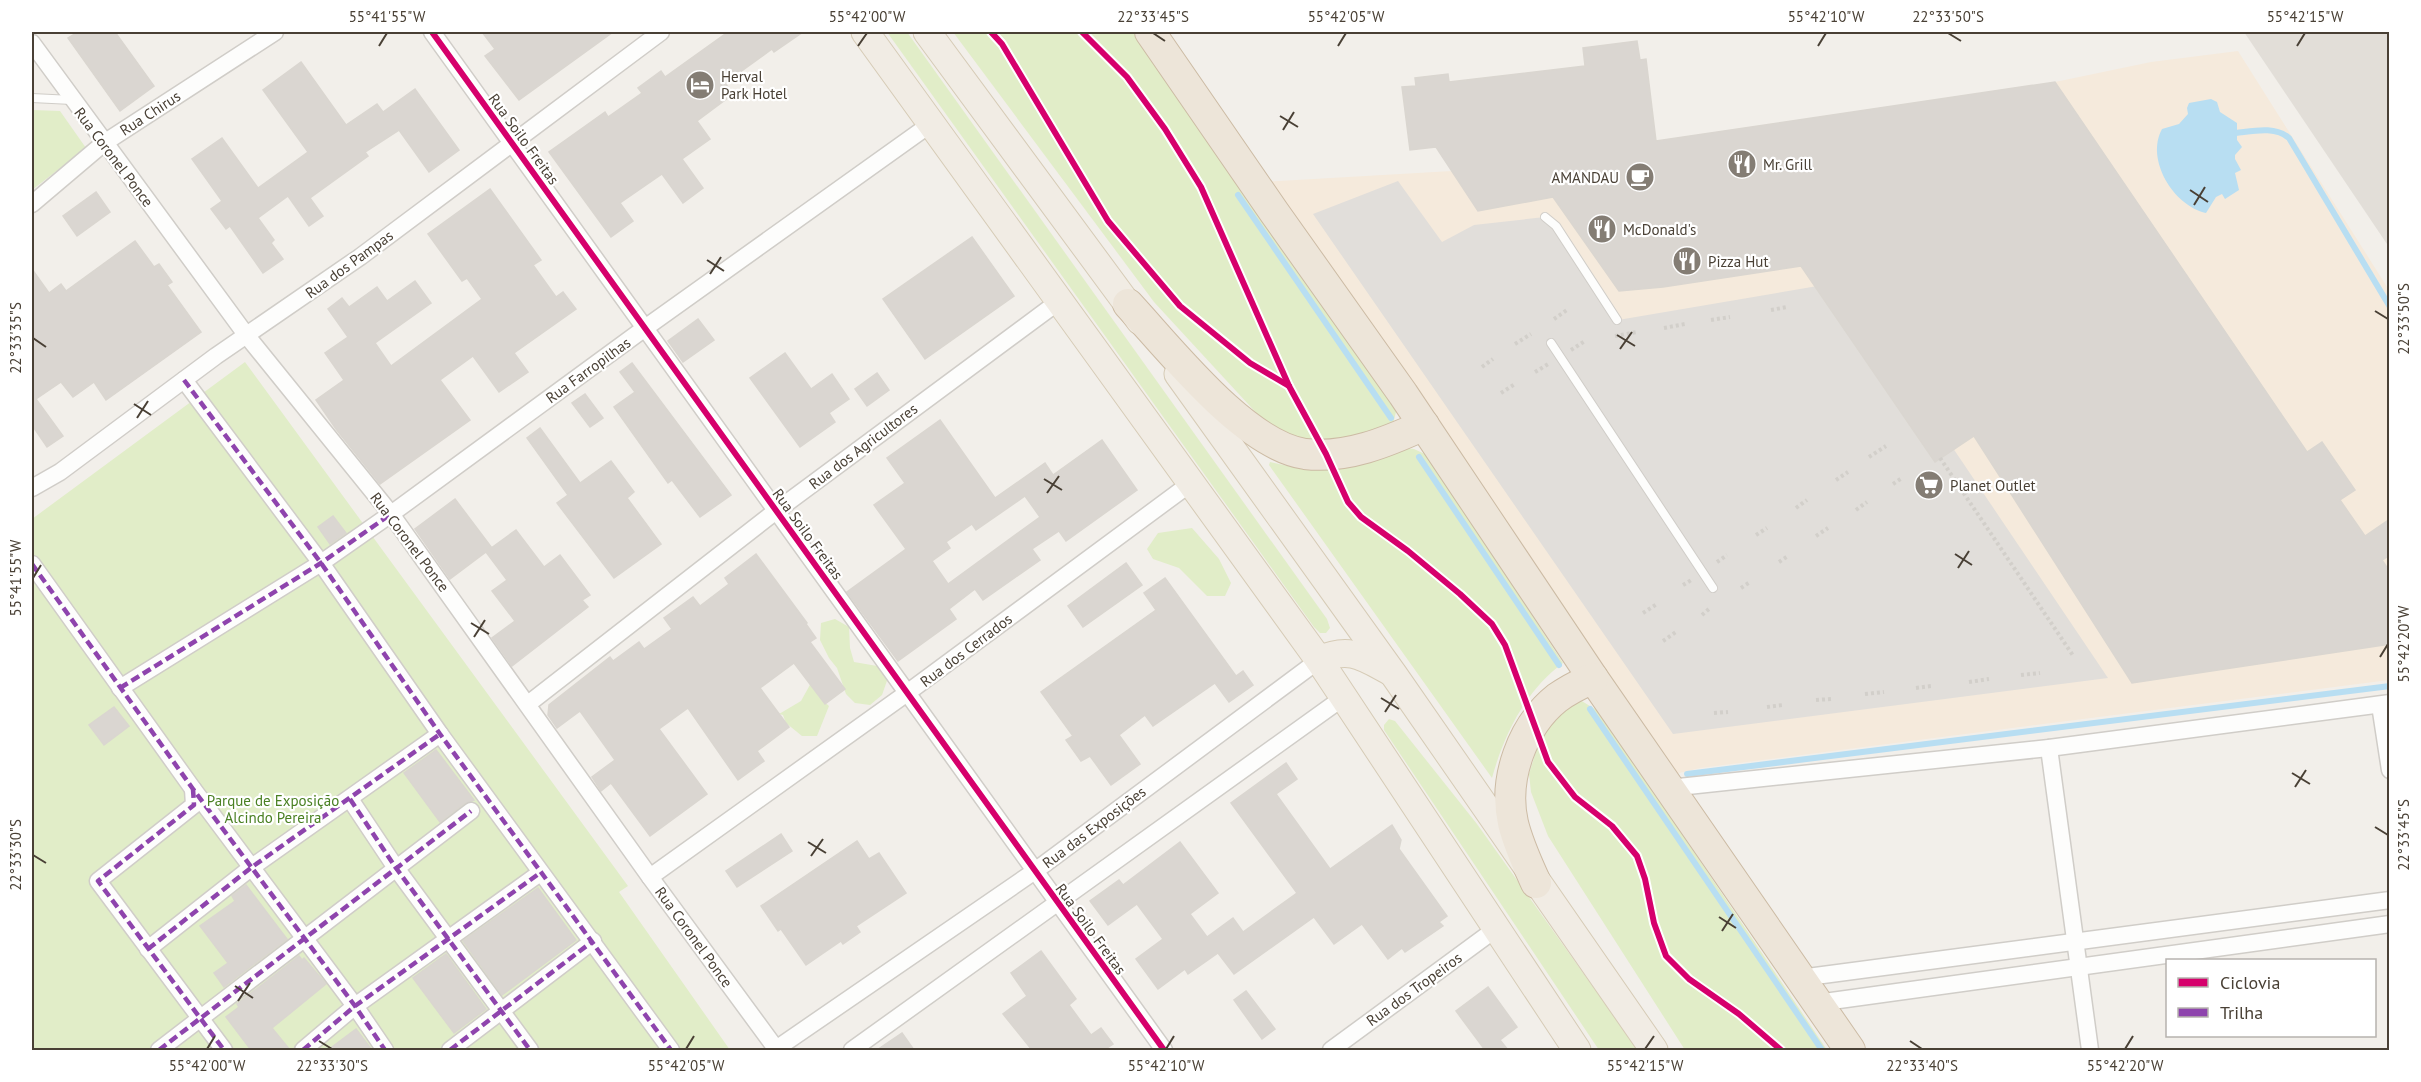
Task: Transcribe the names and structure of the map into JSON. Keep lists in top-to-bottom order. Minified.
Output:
{"streets":{"street":["Rua Chirus","Rua Soilo Freitas","Rua Coronel Ponce","Rua dos Pampas","Rua Farropilhas","Rua dos Agricultores","Rua dos Cerrados","Rua das Exposições","Rua dos Tropeiros"]},"crossings":[["Rua Chirus","Rua Coronel Ponce"],["Rua Soilo Freitas","Rua dos Pampas"],["Rua Soilo Freitas","Rua Farropilhas"],["Rua Soilo Freitas","Rua dos Agricultores"],["Rua Soilo Freitas","Rua dos Cerrados"],["Rua Soilo Freitas","Rua das Exposições"],["Rua Coronel Ponce","Rua dos Pampas"],["Rua Coronel Ponce","Rua Farropilhas"],["Rua Coronel Ponce","Rua dos Agricultores"],["Rua Coronel Ponce","Rua dos Cerrados"],["Rua Coronel Ponce","Rua das Exposições"]],"parks":["Parque de Exposição Alcindo Pereira"],"places":{"hotel":["Herval Park Hotel"],"restaurant":["Mr. Grill","McDonald's","Pizza Hut"],"cafe":["AMANDAU"],"supermarket":["Planet Outlet"]},"legend":["Ciclovia","Trilha"],"coordinates":["55°41'55\"W","55°42'00\"W","22°33'45\"S","55°42'05\"W","55°42'10\"W","22°33'50\"S","55°42'15\"W","22°33'35\"S","55°42'20\"W","22°33'30\"S","22°33'40\"S"]}
